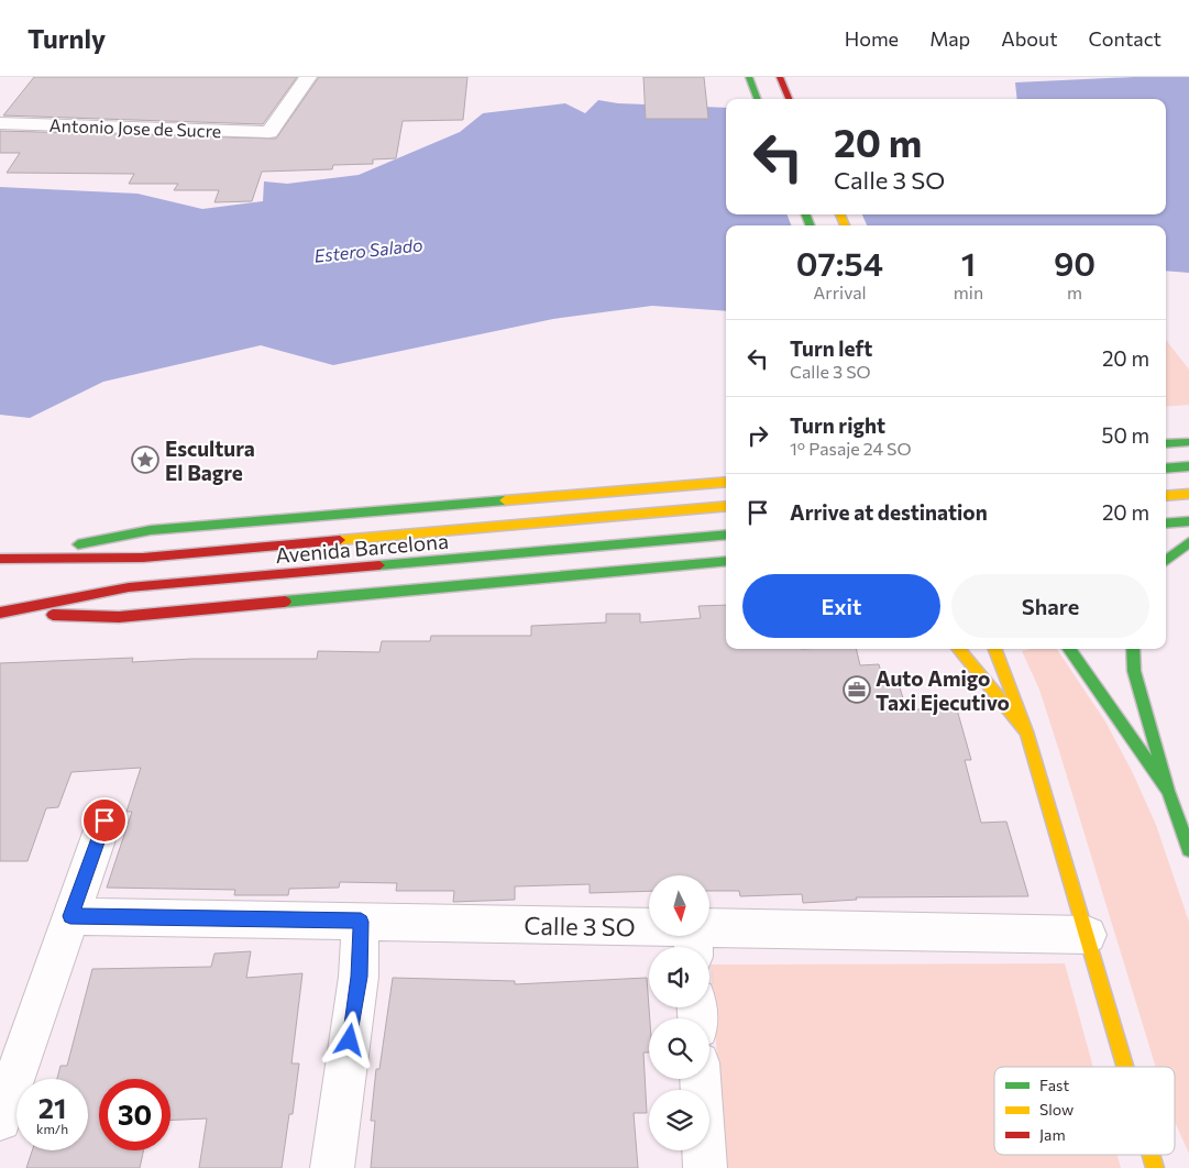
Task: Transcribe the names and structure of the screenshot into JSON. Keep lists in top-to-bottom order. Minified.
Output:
{"streets":{"main road":["Avenida Barcelona"],"street":["Antonio Jose de Sucre","Calle 3 SO"]},"water":["Estero Salado"],"places":{"place":["Escultura El Bagre"],"office":["Auto Amigo Taxi Ejecutivo"]},"legend":["Fast","Slow","Jam"],"north":"bottom","page":{"header":"Turnly","nav":["Home","Map","About","Contact"],"turn":["20 m","Calle 3 SO"],"eta":["07:54","Arrival","1","min","90","m"],"list":[{"name":"Turn left","note":"Calle 3 SO","value":"20 m"},{"name":"Turn right","note":"1º Pasaje 24 SO","value":"50 m"},{"name":"Arrive at destination","value":"20 m"}],"buttons":["Exit","Share"],"speed":"21 km/h","limit":"30"}}
